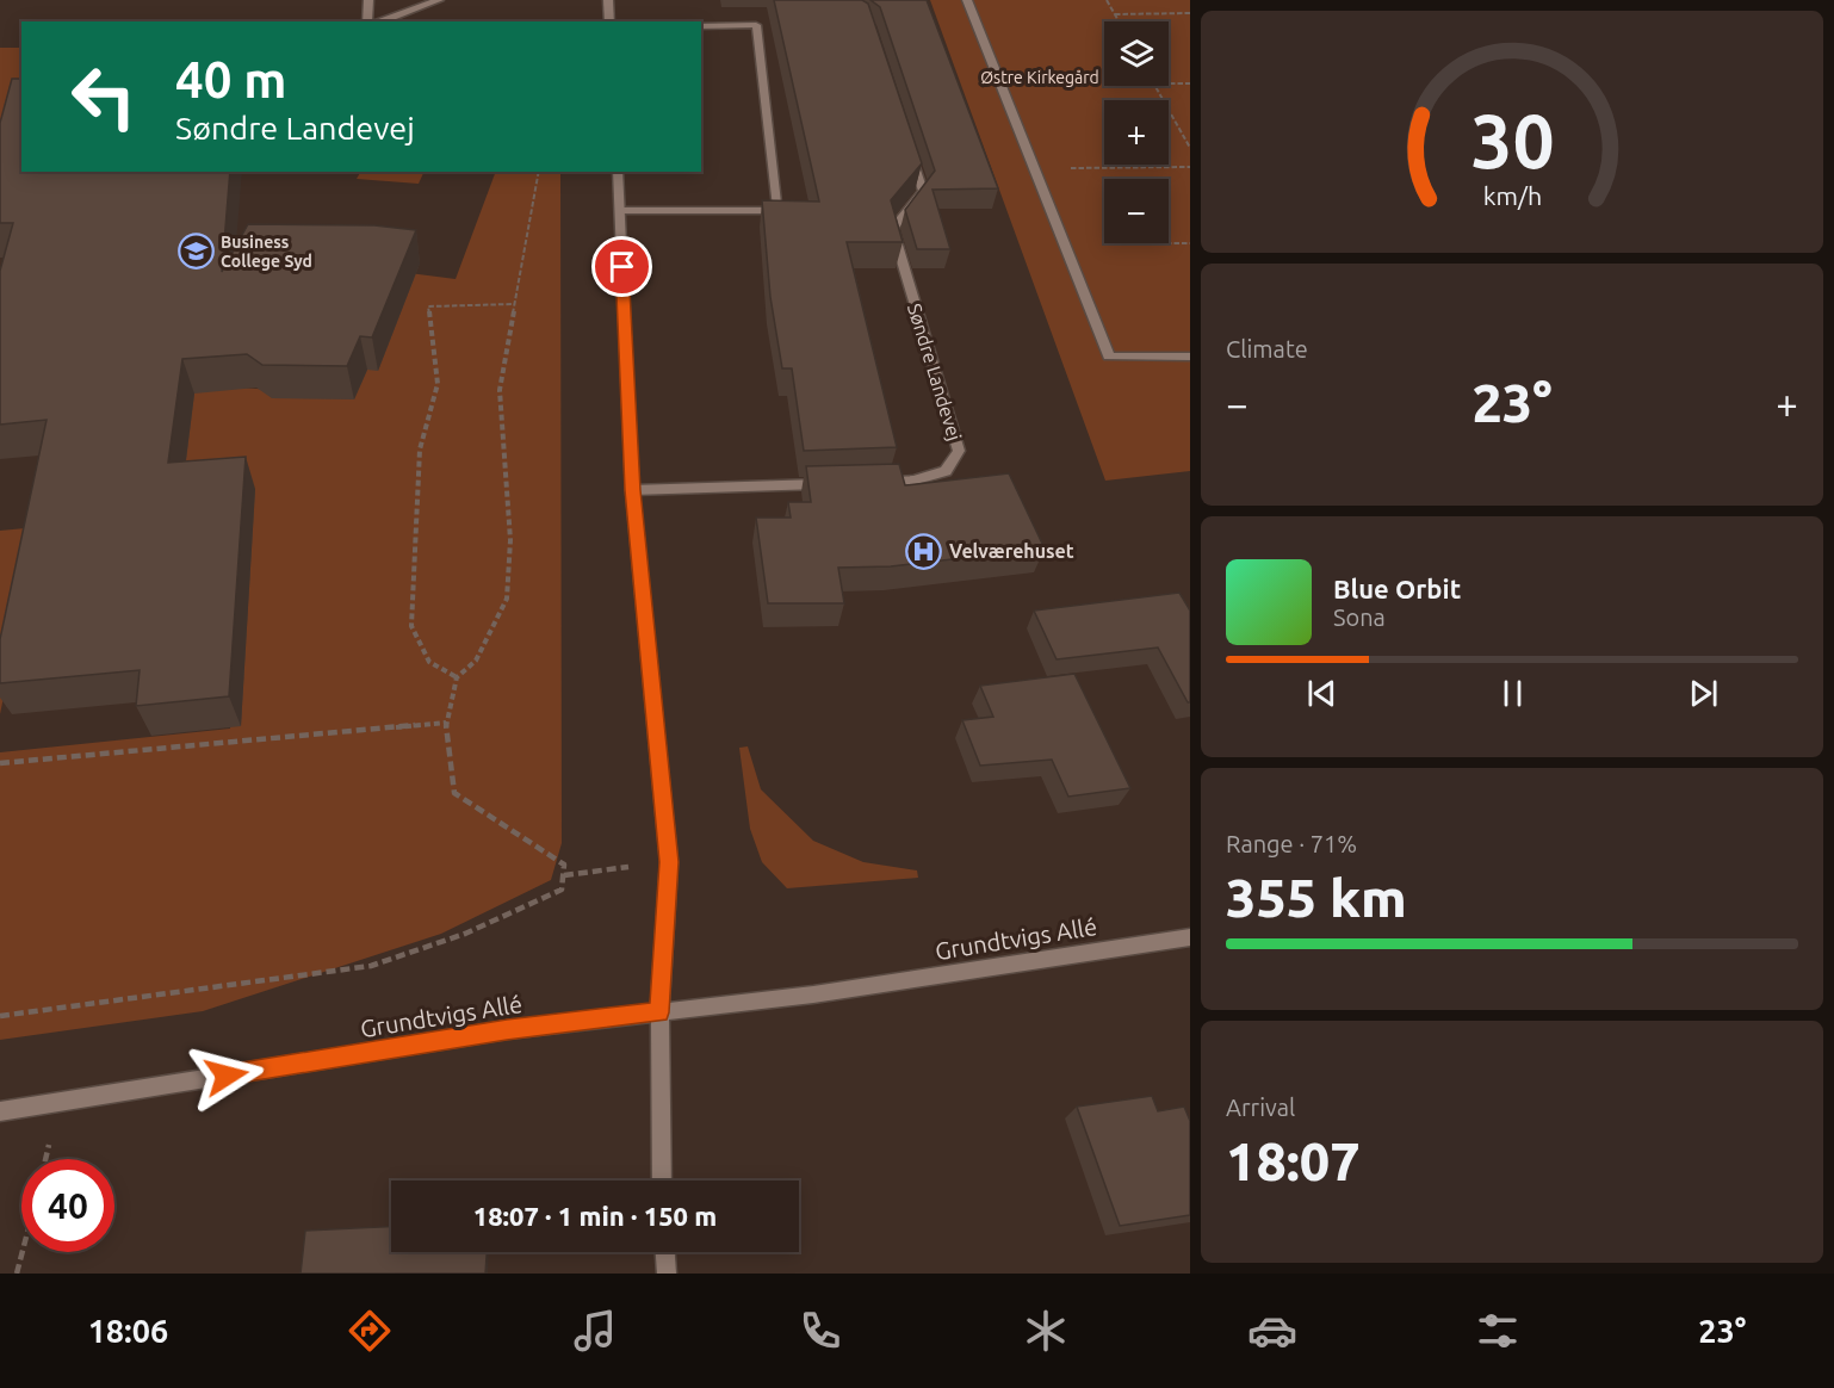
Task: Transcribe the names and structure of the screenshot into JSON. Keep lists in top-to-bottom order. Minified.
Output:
{"streets":{"street":["Søndre Landevej","Grundtvigs Allé"]},"parks":["Østre Kirkegård"],"places":{"school or university":["Business College Syd"],"hospital":["Velværehuset"]},"page":{"map_buttons":["+","−"],"turn":["40 m","Søndre Landevej"],"tile":["Climate",["Range · 71%","355 km"],["Arrival","18:07"]],"heat":["−","23°","+"],"song":["Blue Orbit","Sona"],"limit":"40","trip":"18:07 · 1 min · 150 m","tabs":["18:06","23°"],"gauge":["30","km/h"]}}
